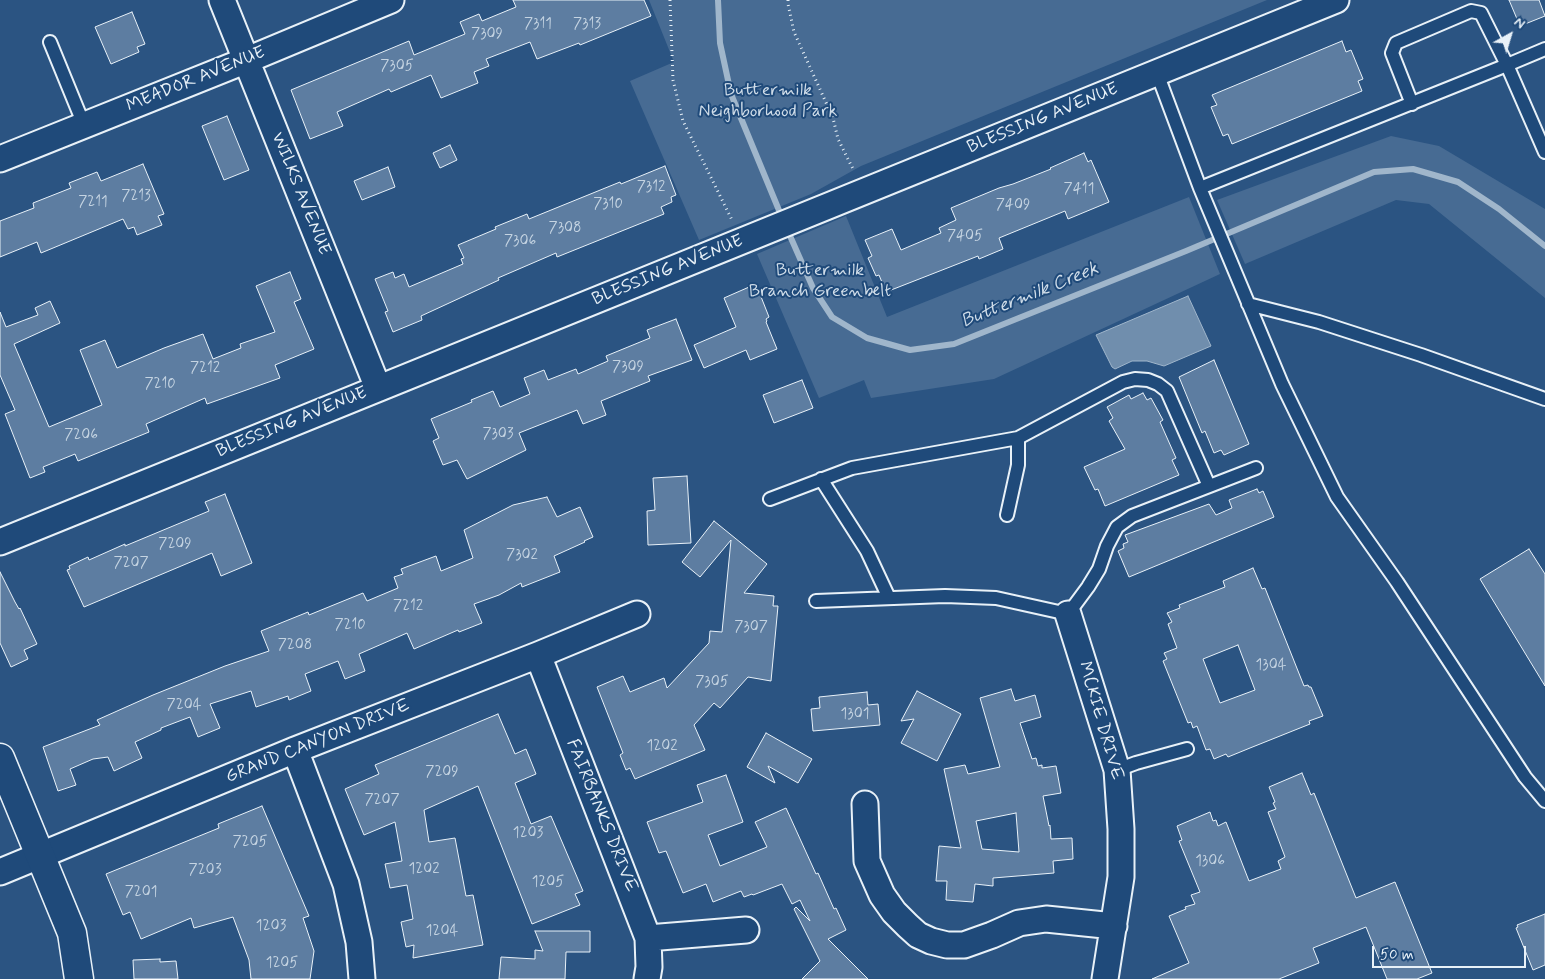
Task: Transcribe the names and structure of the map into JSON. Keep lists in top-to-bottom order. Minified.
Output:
{"streets":{"street":["MEADOR AVENUE","BLESSING AVENUE","WILKS AVENUE","MCKIE DRIVE","GRAND CANYON DRIVE","FAIRBANKS DRIVE"]},"crossings":[["MEADOR AVENUE","WILKS AVENUE"],["BLESSING AVENUE","WILKS AVENUE"],["GRAND CANYON DRIVE","FAIRBANKS DRIVE"]],"water":["Buttermilk Creek"],"parks":["Buttermilk Neighborhood Park","Buttermilk Branch Greenbelt"],"house_numbers":["7311","7313","7309","7305","7312","7411","7213","7211","7310","7409","7308","7405","7306","7309","7212","7210","7303","7206","7209","7302","7207","7212","7210","7307","7208","1304","7305","7204","1301","1202","7209","7207","1203","7205","1306","1202","7203","1205","7201","1203","1204","1205"],"scale_bar":"50 m","north":"top right"}
